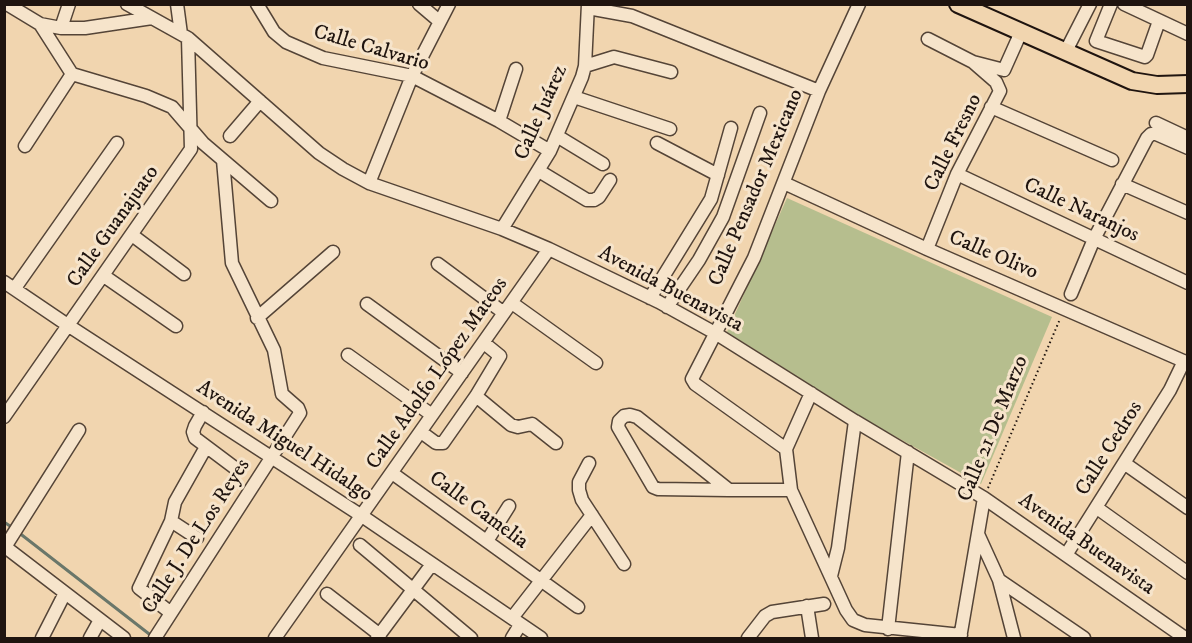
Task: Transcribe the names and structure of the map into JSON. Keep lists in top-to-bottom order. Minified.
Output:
{"streets":{"street":["Calle Calvario","Calle Juárez","Calle Fresno","Calle Pensador Mexicano","Calle Naranjos","Calle Guanajuato","Calle Olivo","Avenida Buenavista","Calle Adolfo López Mateos","Calle 21 De Marzo","Avenida Miguel Hidalgo","Calle Cedros","Calle Camelia","Calle J. De Los Reyes"]},"crossings":[["Calle Calvario","Calle Juárez"],["Calle Juárez","Avenida Buenavista"],["Calle Fresno","Calle Naranjos"],["Calle Fresno","Calle Olivo"],["Calle Pensador Mexicano","Calle Olivo"],["Calle Pensador Mexicano","Avenida Buenavista"],["Calle Guanajuato","Avenida Buenavista"],["Calle Guanajuato","Avenida Miguel Hidalgo"],["Calle Olivo","Calle 21 De Marzo"],["Calle Olivo","Calle Cedros"],["Avenida Buenavista","Calle Adolfo López Mateos"],["Avenida Buenavista","Calle 21 De Marzo"],["Avenida Buenavista","Calle Cedros"],["Calle Adolfo López Mateos","Avenida Miguel Hidalgo"],["Calle Adolfo López Mateos","Calle Camelia"],["Avenida Miguel Hidalgo","Calle J. De Los Reyes"]]}
